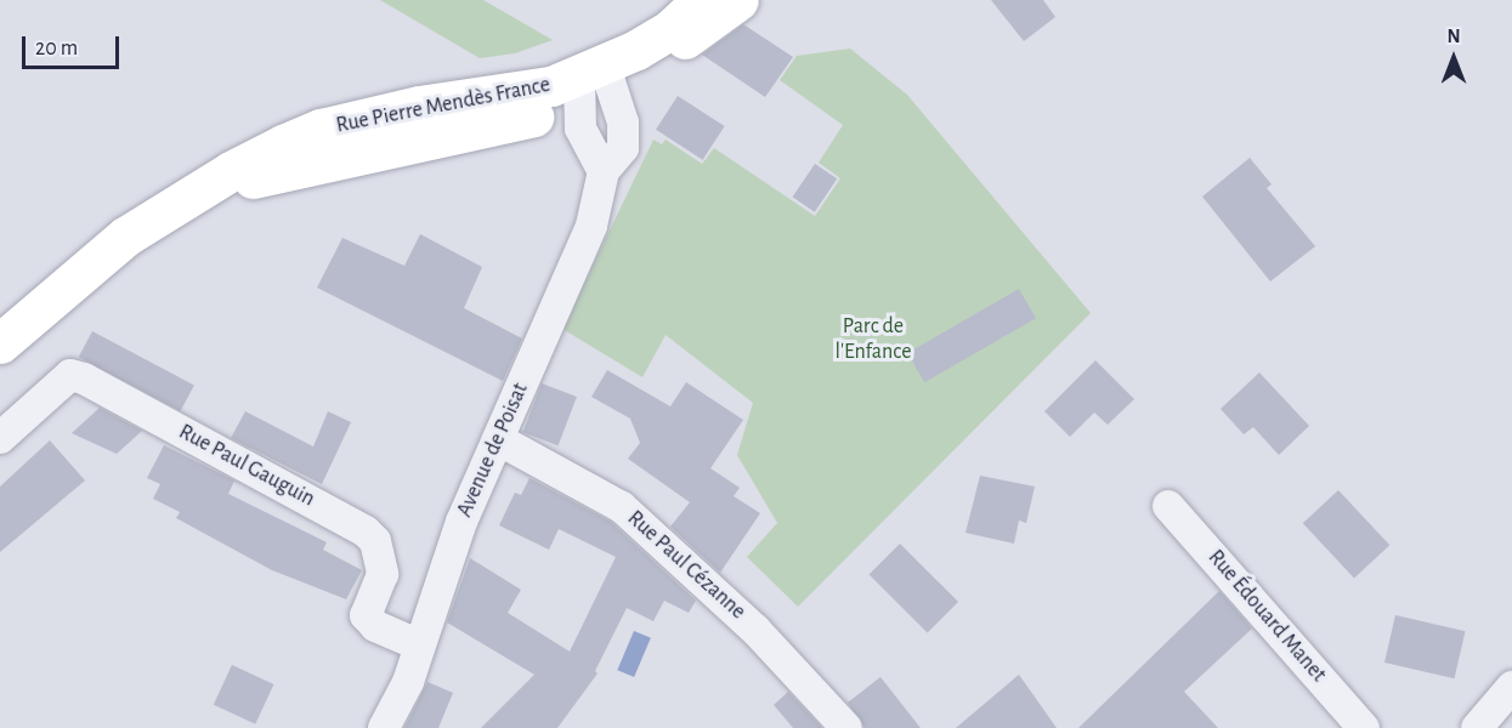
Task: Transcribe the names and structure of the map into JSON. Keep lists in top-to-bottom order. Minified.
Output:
{"streets":{"main road":["Rue Pierre Mendès France"],"street":["Avenue de Poisat","Rue Paul Gauguin","Rue Paul Cézanne","Rue Édouard Manet"]},"crossings":[["Rue Pierre Mendès France","Avenue de Poisat"],["Avenue de Poisat","Rue Paul Gauguin"],["Avenue de Poisat","Rue Paul Cézanne"]],"parks":["Parc de l'Enfance"],"scale_bar":"20 m","north":"top"}
